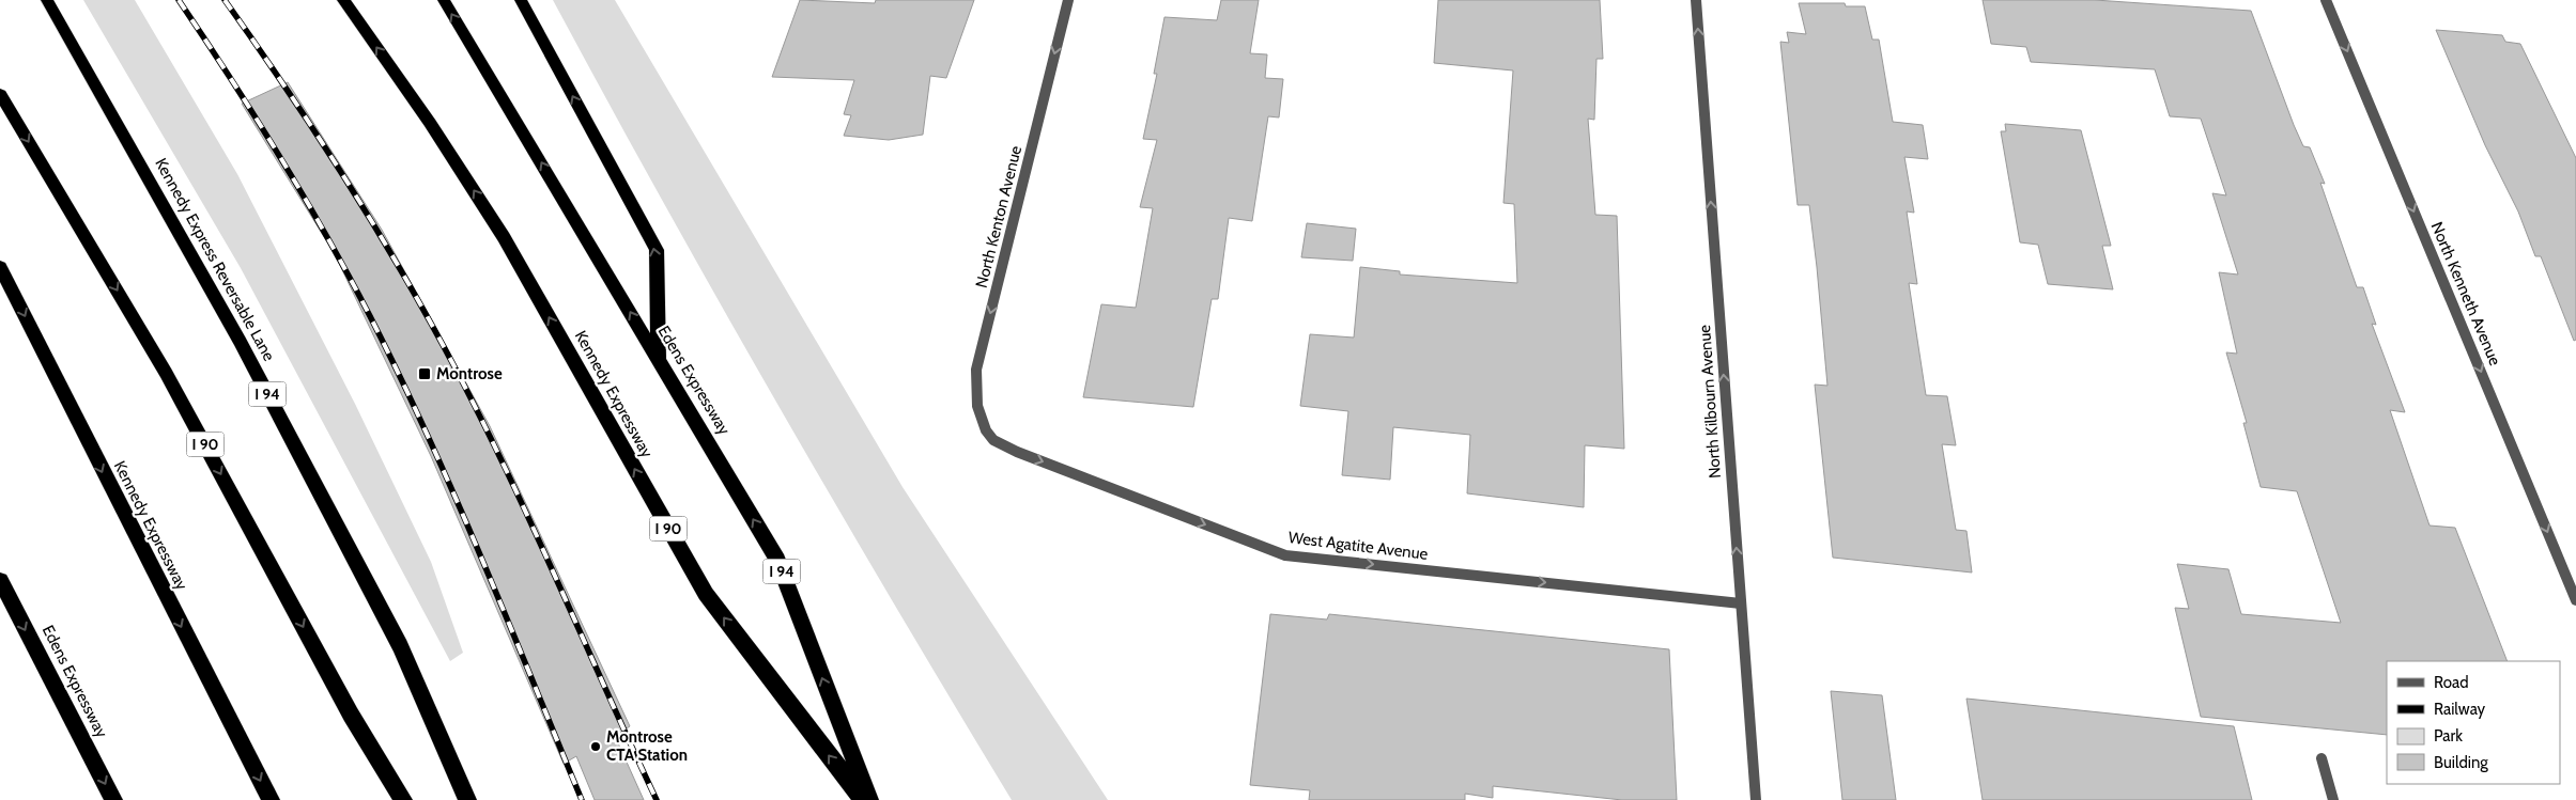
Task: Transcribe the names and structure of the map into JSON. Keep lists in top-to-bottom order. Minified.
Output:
{"streets":{"highway":["Kennedy Express Reversable Lane","Edens Expressway","I 94","Kennedy Expressway","I 90"],"street":["North Kenton Avenue","North Kenneth Avenue","North Kilbourn Avenue","West Agatite Avenue"]},"crossings":[["North Kenton Avenue","West Agatite Avenue"],["North Kilbourn Avenue","West Agatite Avenue"]],"one_way":["North Kenton Avenue","North Kenneth Avenue","North Kilbourn Avenue","West Agatite Avenue"],"places":{"transit":["Montrose"],"other":["Montrose CTA Station"]},"legend":["Road","Railway","Park","Building"]}
